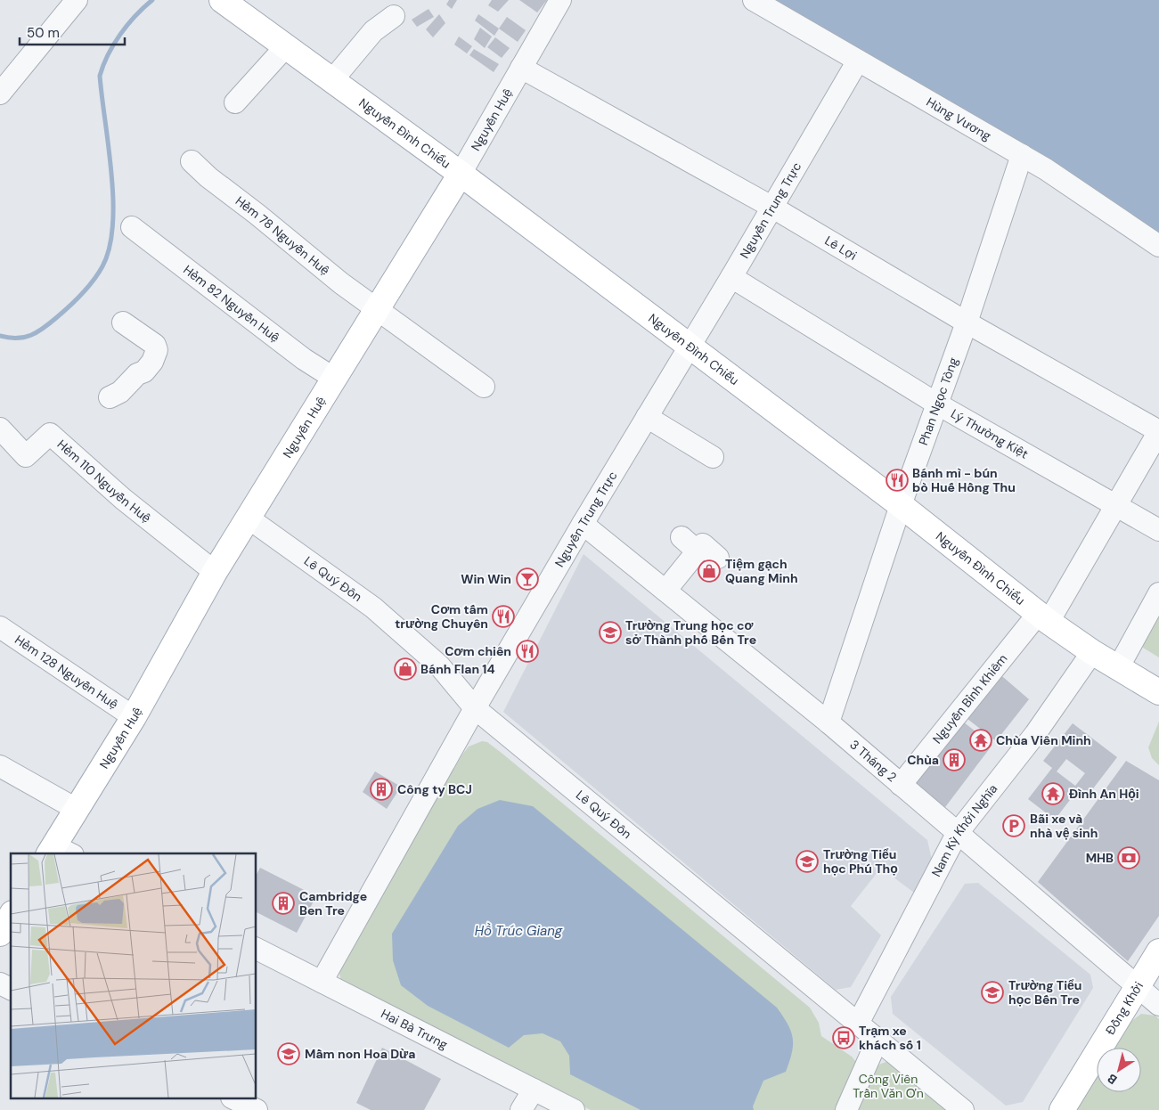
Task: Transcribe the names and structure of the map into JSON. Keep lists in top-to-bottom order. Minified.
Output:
{"streets":{"main road":["Nguyễn Huệ","Nguyễn Đình Chiểu","Đồng Khởi"],"street":["Hùng Vương","Nguyễn Trung Trực","Hẻm 78 Nguyễn Huệ","Lê Lợi","Hẻm 82 Nguyễn Huệ","Phan Ngọc Tòng","Lý Thường Kiệt","Hẻm 110 Nguyễn Huệ","Lê Quý Đôn","Hẻm 128 Nguyễn Huệ","Nguyễn Bỉnh Khiêm","3 Tháng 2","Nam Kỳ Khởi Nghĩa","Hai Bà Trưng"]},"crossings":[["Hùng Vương","Nguyễn Trung Trực"],["Hùng Vương","Phan Ngọc Tòng"],["Nguyễn Huệ","Nguyễn Đình Chiểu"],["Nguyễn Huệ","Hẻm 78 Nguyễn Huệ"],["Nguyễn Huệ","Lê Lợi"],["Nguyễn Huệ","Hẻm 82 Nguyễn Huệ"],["Nguyễn Huệ","Hẻm 110 Nguyễn Huệ"],["Nguyễn Huệ","Lê Quý Đôn"],["Nguyễn Huệ","Hẻm 128 Nguyễn Huệ"],["Nguyễn Đình Chiểu","Nguyễn Trung Trực"],["Nguyễn Đình Chiểu","Phan Ngọc Tòng"],["Nguyễn Đình Chiểu","Nguyễn Bỉnh Khiêm"],["Nguyễn Đình Chiểu","Nam Kỳ Khởi Nghĩa"],["Nguyễn Trung Trực","Lê Lợi"],["Nguyễn Trung Trực","Lý Thường Kiệt"],["Nguyễn Trung Trực","Lê Quý Đôn"],["Nguyễn Trung Trực","3 Tháng 2"],["Nguyễn Trung Trực","Hai Bà Trưng"],["Lê Lợi","Phan Ngọc Tòng"],["Lê Lợi","Nguyễn Bỉnh Khiêm"],["Phan Ngọc Tòng","Lý Thường Kiệt"],["Phan Ngọc Tòng","3 Tháng 2"],["Lý Thường Kiệt","Nguyễn Bỉnh Khiêm"],["Lê Quý Đôn","Nam Kỳ Khởi Nghĩa"],["Nguyễn Bỉnh Khiêm","3 Tháng 2"],["3 Tháng 2","Nam Kỳ Khởi Nghĩa"],["3 Tháng 2","Đồng Khởi"]],"water":["Hồ Trúc Giang"],"parks":["Công Viên Trần Văn Ơn"],"places":{"restaurant":["Bánh mì - bún bò Huế Hồng Thu","Cơm tấm trường Chuyên","Cơm chiên"],"shop":["Tiệm gạch Quang Minh","Bánh Flan 14"],"bar":["Win Win"],"school or university":["Trường Trung học cơ sở Thành phố Bến Tre","Trường Tiểu học Phú Thọ","Trường Tiểu học Bến Tre","Mầm non Hoa Dừa"],"temple":["Chùa Viên Minh","Đình An Hội"],"building":["Chùa","Công ty BCJ","Cambridge Ben Tre"],"parking":["Bãi xe và nhà vệ sinh"],"bank":["MHB"],"bus stop":["Trạm xe khách số 1"]},"scale_bar":"50 m","north":"bottom left"}
